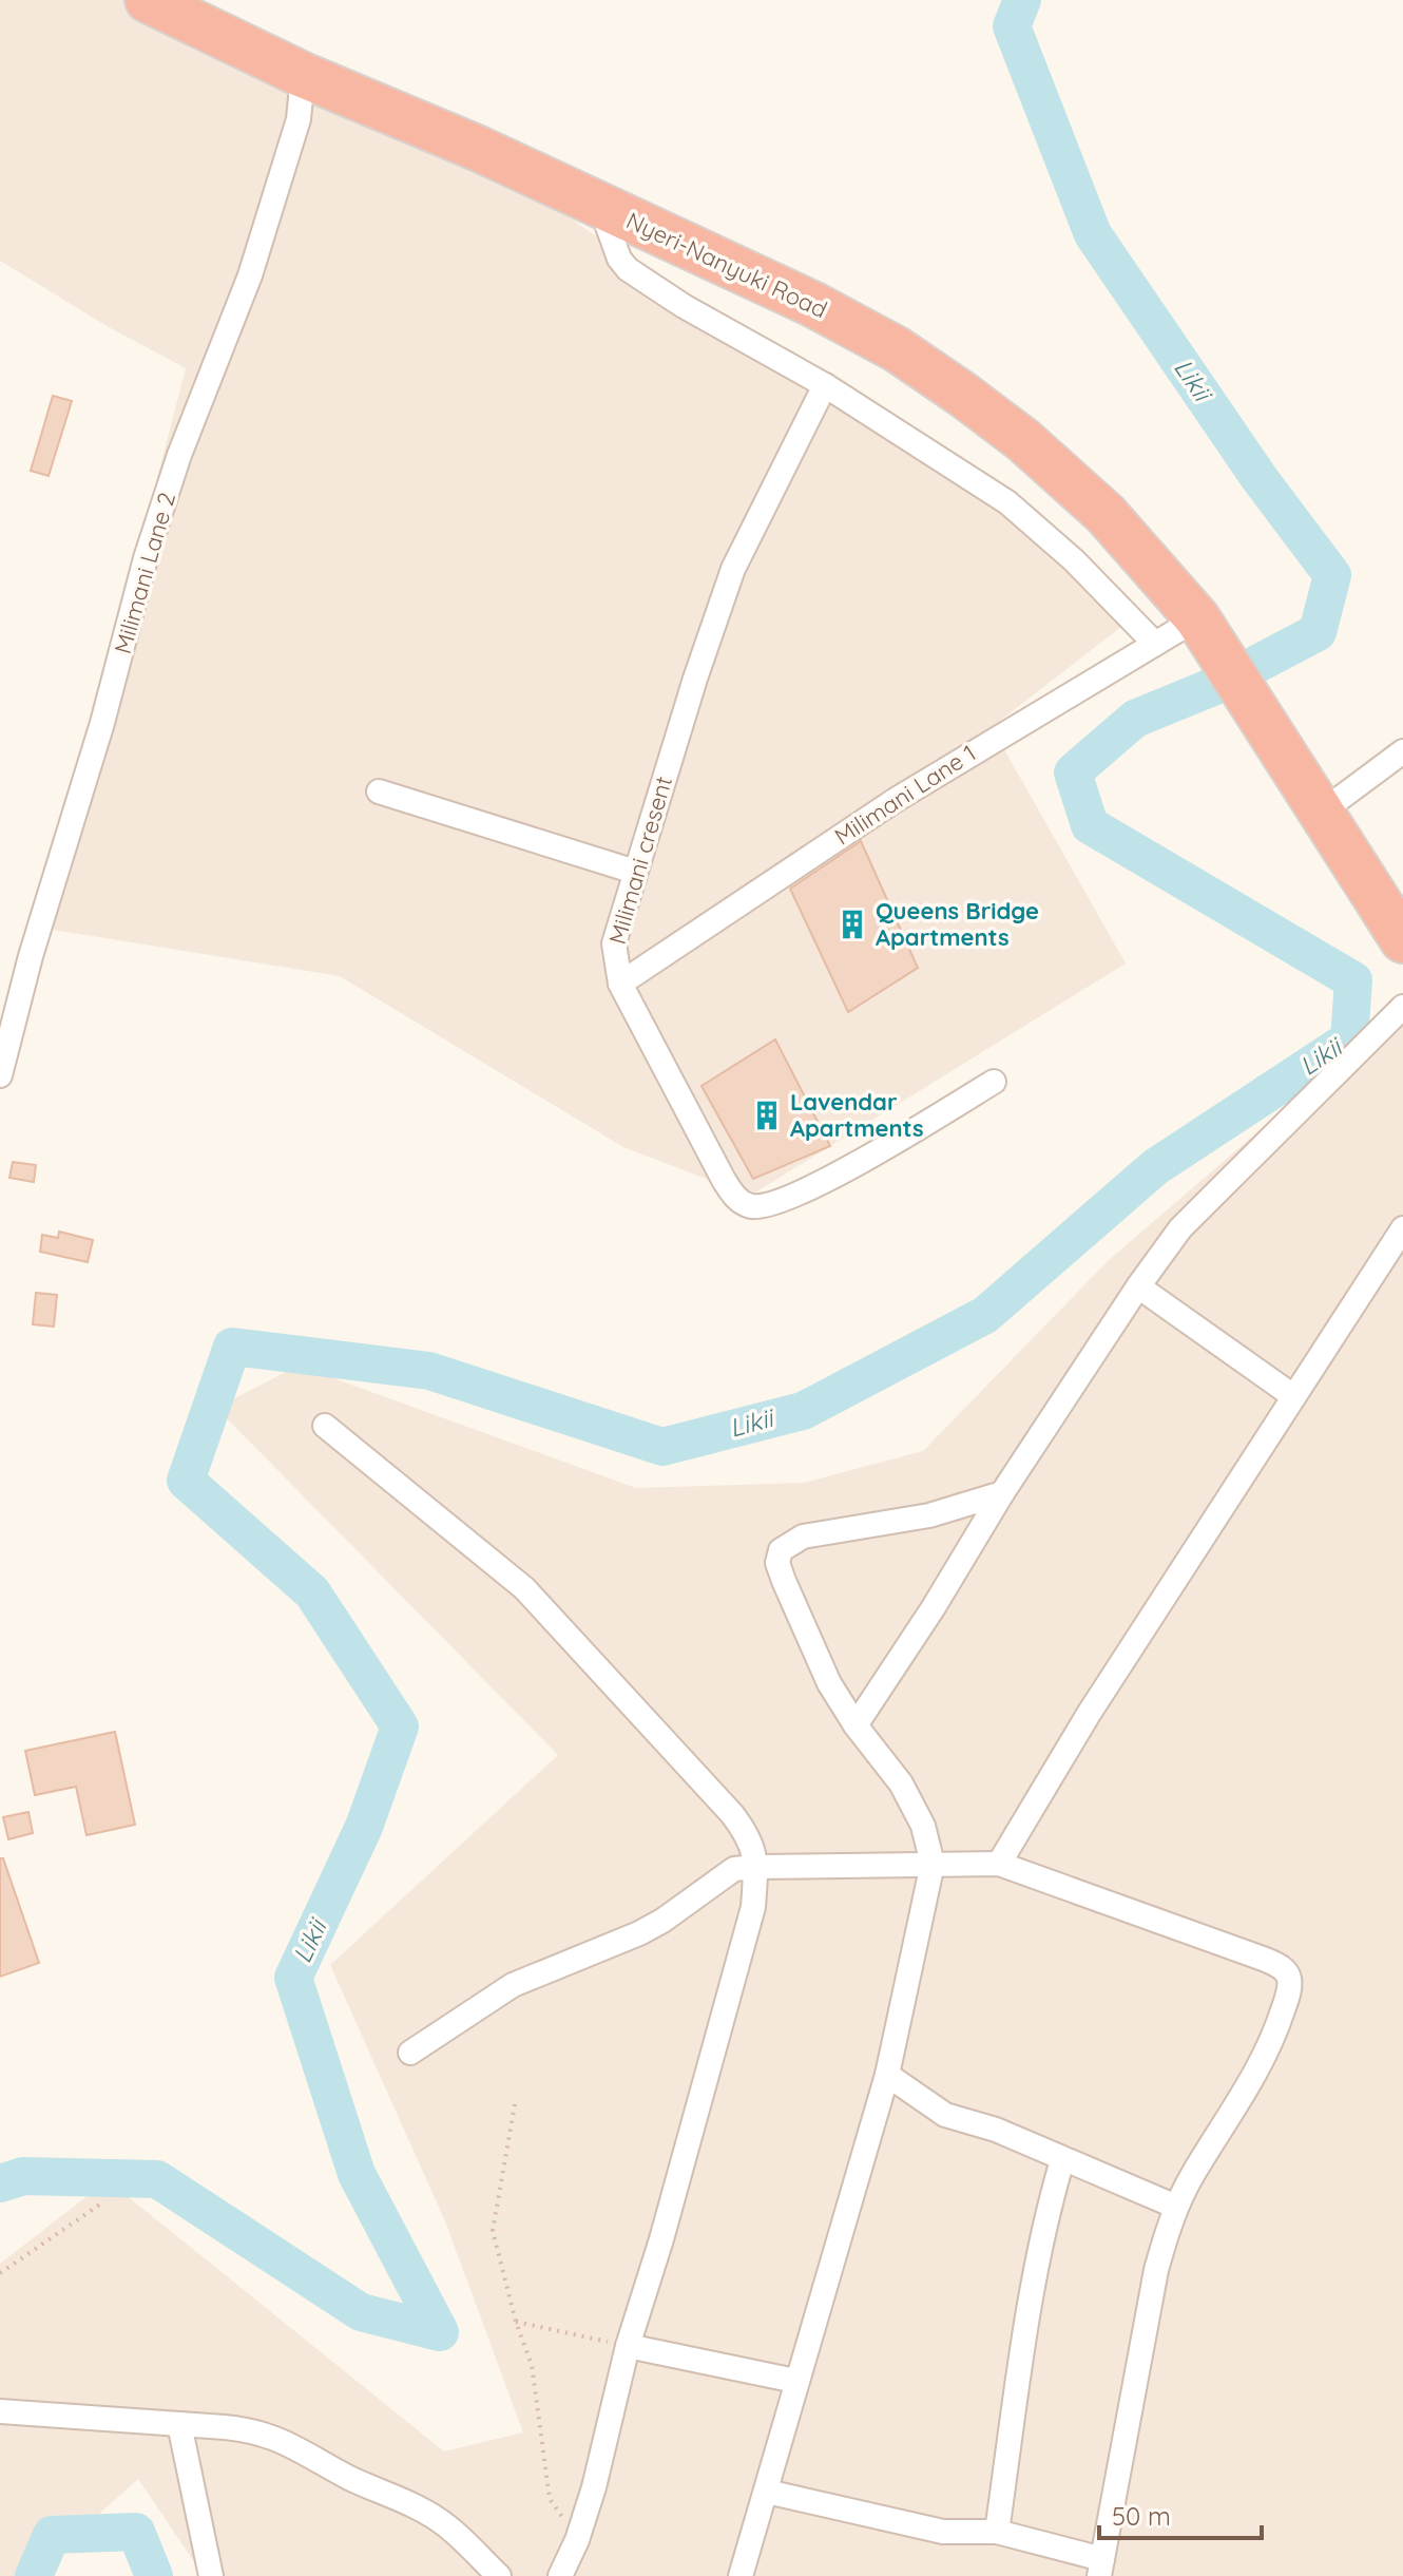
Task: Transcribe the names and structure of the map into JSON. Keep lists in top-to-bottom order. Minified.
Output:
{"streets":{"highway":["Nyeri-Nanyuki Road"],"street":["Milimani Lane 2","Milimani Lane 1","Milimani cresent"]},"crossings":[["Nyeri-Nanyuki Road","Milimani Lane 2"],["Nyeri-Nanyuki Road","Milimani Lane 1"],["Milimani Lane 1","Milimani cresent"]],"water":["Likii"],"places":{"building":["Queens Bridge Apartments","Lavendar Apartments"]},"scale_bar":"50 m"}
